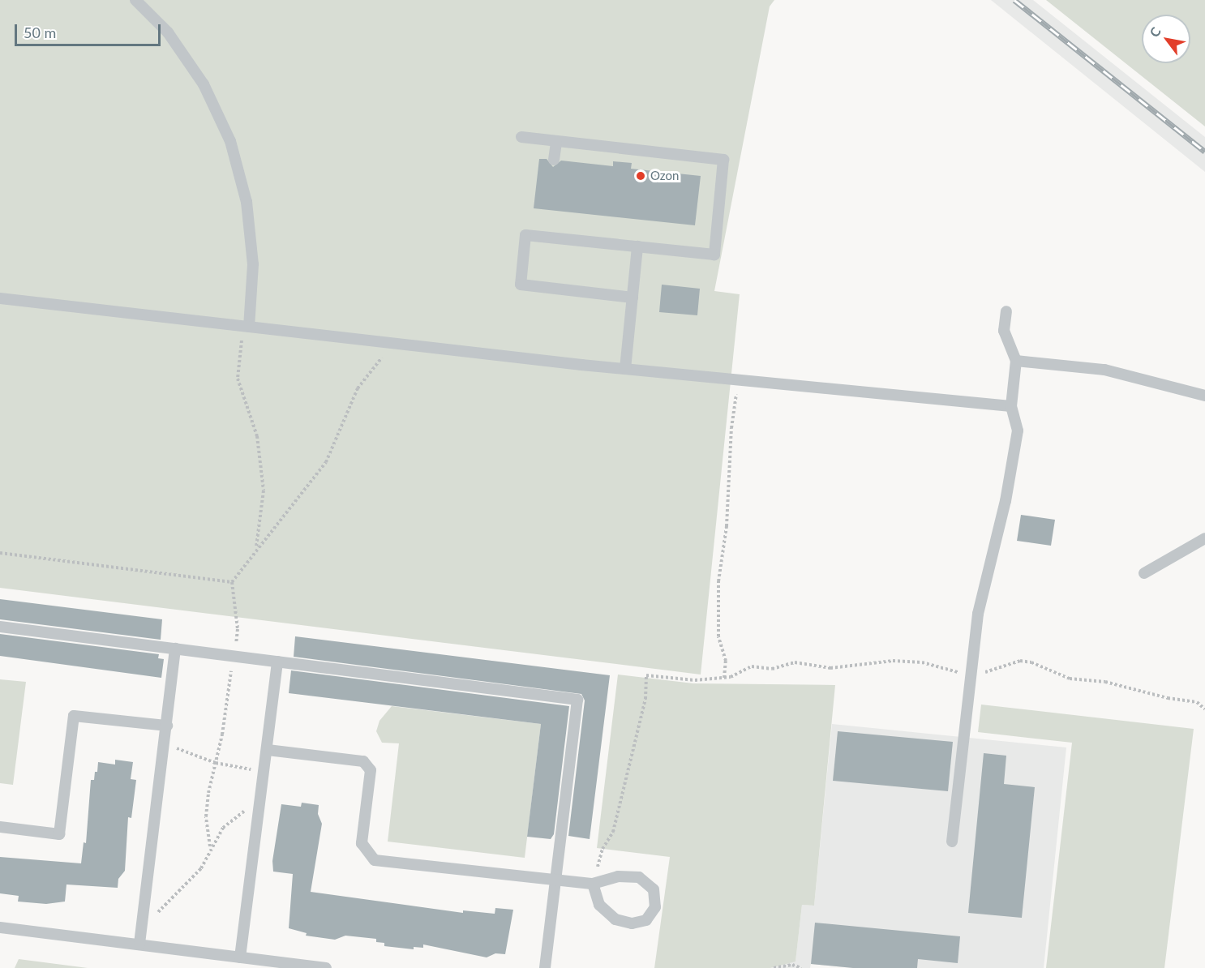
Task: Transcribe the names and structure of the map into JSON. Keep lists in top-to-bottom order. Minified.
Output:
{"places":["Ozon"],"scale_bar":"50 m","north":"top left"}
